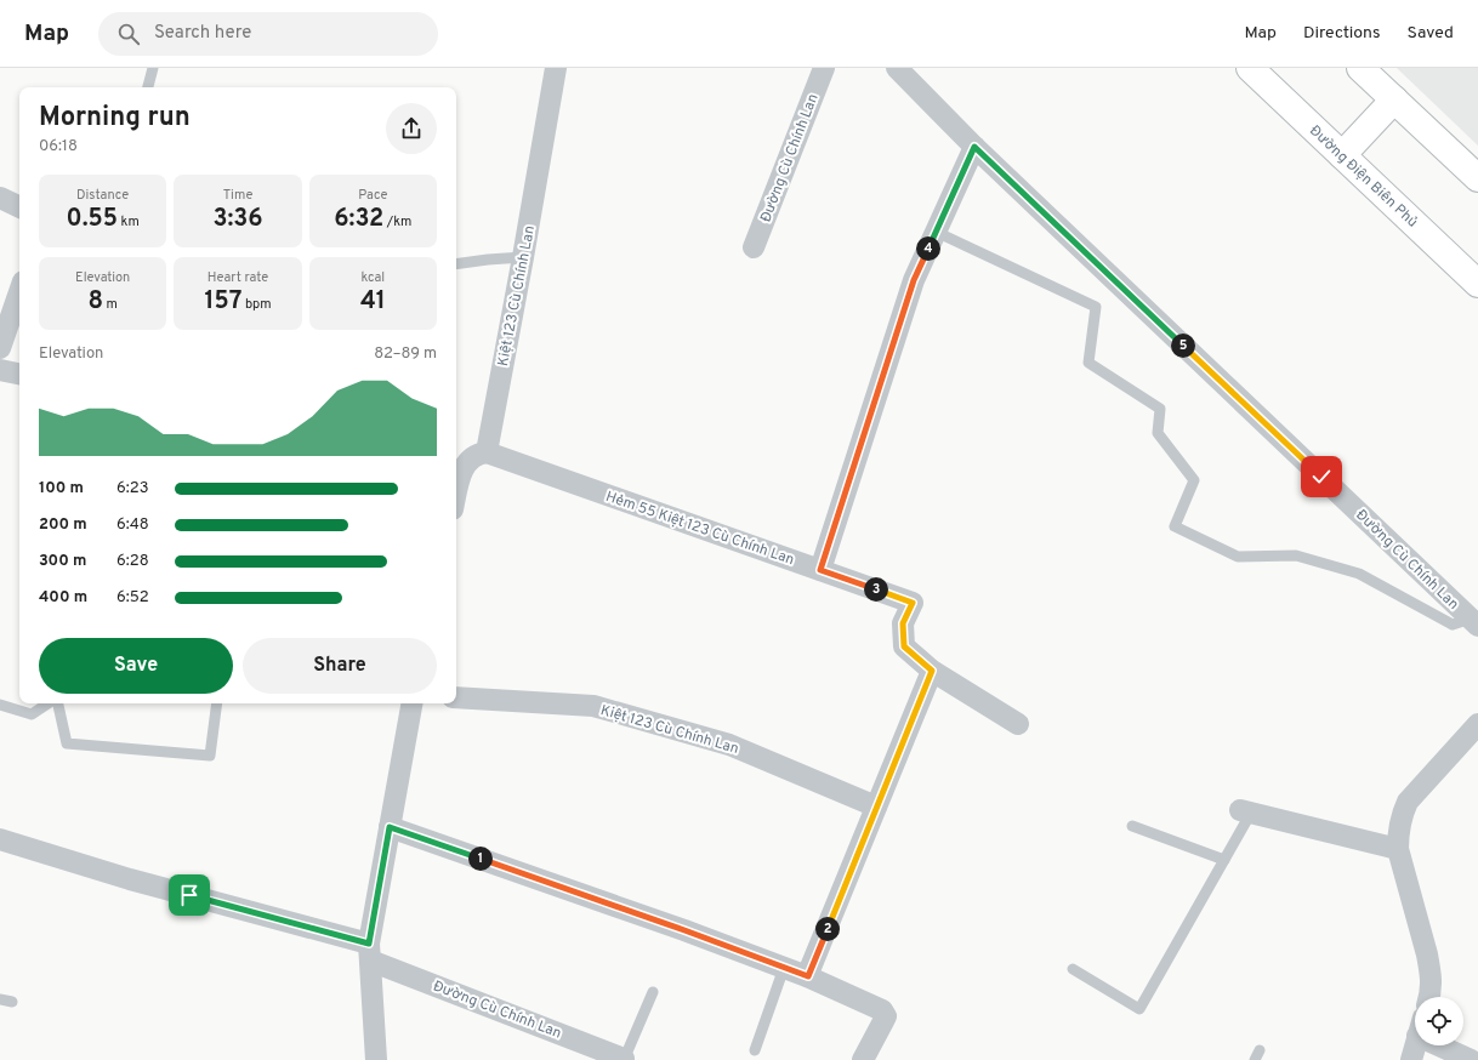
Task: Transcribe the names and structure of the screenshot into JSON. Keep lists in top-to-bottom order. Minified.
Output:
{"streets":{"main road":["Đường Điện Biên Phủ"],"street":["Đường Cù Chính Lan","Kiệt 123 Cù Chính Lan","Hẻm 55 Kiệt 123 Cù Chính Lan"]},"crossings":[["Kiệt 123 Cù Chính Lan","Hẻm 55 Kiệt 123 Cù Chính Lan"]],"page":{"header":"Map","search":"Search here","nav":["Map","Directions","Saved"],"heading":["Morning run","06:18"],"stats":[["Distance","0.55 km"],["Time","3:36"],["Pace","6:32 /km"],["Elevation","8 m"],["Heart rate","157 bpm"],["kcal","41"]],"pins":["4","5","3","1","2"],"chart":["Elevation","82–89 m"],"list":[{"name":"100 m","note":"6:23"},{"name":"200 m","note":"6:48"},{"name":"300 m","note":"6:28"},{"name":"400 m","note":"6:52"}],"buttons":["Save","Share"]}}
